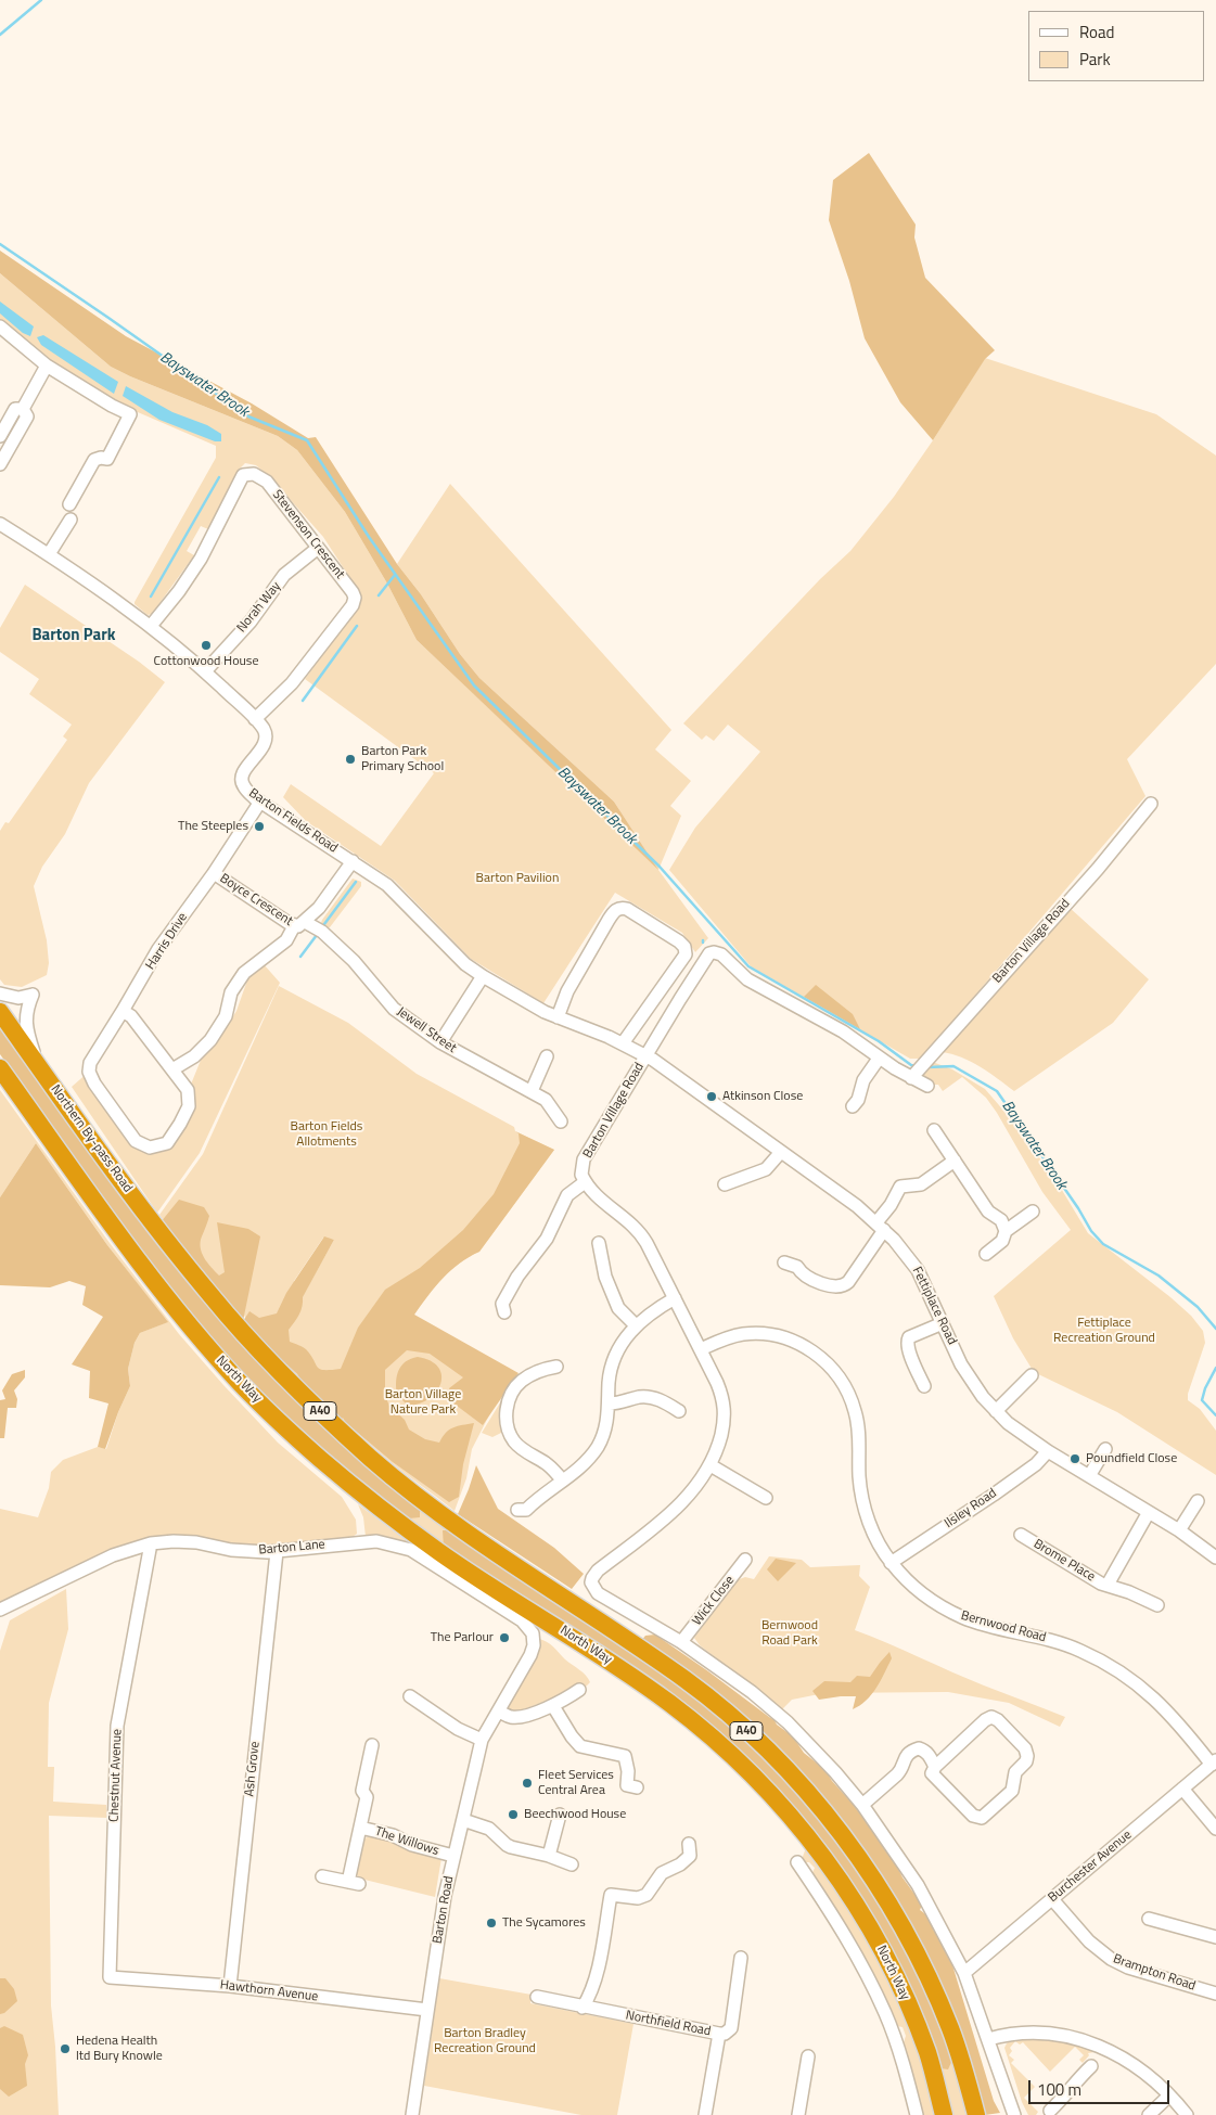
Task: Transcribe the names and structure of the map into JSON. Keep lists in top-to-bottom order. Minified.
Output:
{"streets":{"highway":["Northern By-pass Road","North Way","A40"],"street":["Stevenson Crescent","Norah Way","Barton Fields Road","Boyce Crescent","Harris Drive","Barton Village Road","Jewell Street","Fettiplace Road","Ilsley Road","Barton Lane","Brome Place","Wick Close","Bernwood Road","Ash Grove","Chestnut Avenue","The Willows","Burchester Avenue","Barton Road","Brampton Road","Hawthorn Avenue","Northfield Road"]},"crossings":[["Stevenson Crescent","Norah Way"],["Stevenson Crescent","Barton Fields Road"],["Norah Way","Barton Fields Road"],["Barton Fields Road","Boyce Crescent"],["Barton Fields Road","Barton Village Road"],["Barton Fields Road","Fettiplace Road"],["Boyce Crescent","Harris Drive"],["Boyce Crescent","Jewell Street"],["Barton Village Road","Fettiplace Road"],["Northern By-pass Road","North Way"],["Fettiplace Road","Ilsley Road"],["Fettiplace Road","Brome Place"],["Ilsley Road","Bernwood Road"],["Barton Lane","Ash Grove"],["Barton Lane","Chestnut Avenue"],["Barton Lane","Barton Road"],["Bernwood Road","Burchester Avenue"],["Ash Grove","Hawthorn Avenue"],["Chestnut Avenue","Hawthorn Avenue"],["The Willows","Barton Road"],["Burchester Avenue","Brampton Road"],["Barton Road","Hawthorn Avenue"]],"districts":["Barton Park"],"water":["Bayswater Brook"],"parks":["Barton Pavilion","Barton Fields Allotments","Fettiplace Recreation Ground","Barton Village Nature Park","Bernwood Road Park","Barton Bradley Recreation Ground"],"places":["Cottonwood House","Barton Park Primary School","The Steeples","Atkinson Close","Poundfield Close","The Parlour","Fleet Services Central Area","Beechwood House","The Sycamores","Hedena Health ltd Bury Knowle"],"legend":["Road","Park"],"scale_bar":"100 m"}
